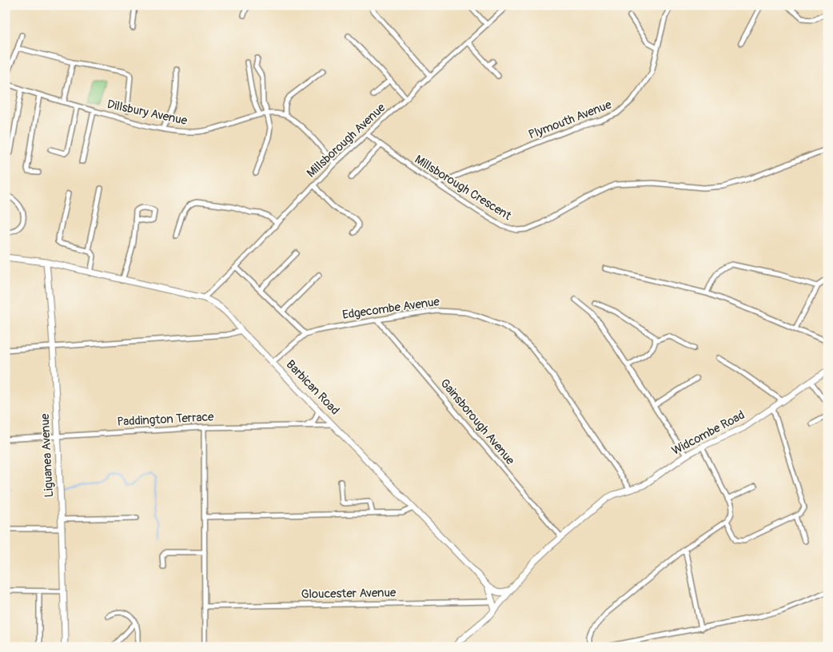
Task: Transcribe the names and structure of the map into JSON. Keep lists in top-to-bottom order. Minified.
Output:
{"streets":{"main road":["Barbican Road","Widcombe Road","Liguanea Avenue"],"street":["Dillsbury Avenue","Plymouth Avenue","Millsborough Avenue","Millsborough Crescent","Edgecombe Avenue","Paddington Terrace","Gainsborough Avenue","Gloucester Avenue"]},"crossings":[["Plymouth Avenue","Millsborough Crescent"],["Millsborough Avenue","Millsborough Crescent"],["Millsborough Avenue","Barbican Road"],["Edgecombe Avenue","Barbican Road"],["Edgecombe Avenue","Gainsborough Avenue"],["Edgecombe Avenue","Widcombe Road"],["Barbican Road","Paddington Terrace"],["Barbican Road","Widcombe Road"],["Barbican Road","Liguanea Avenue"],["Barbican Road","Gloucester Avenue"],["Paddington Terrace","Liguanea Avenue"],["Gainsborough Avenue","Widcombe Road"]]}
